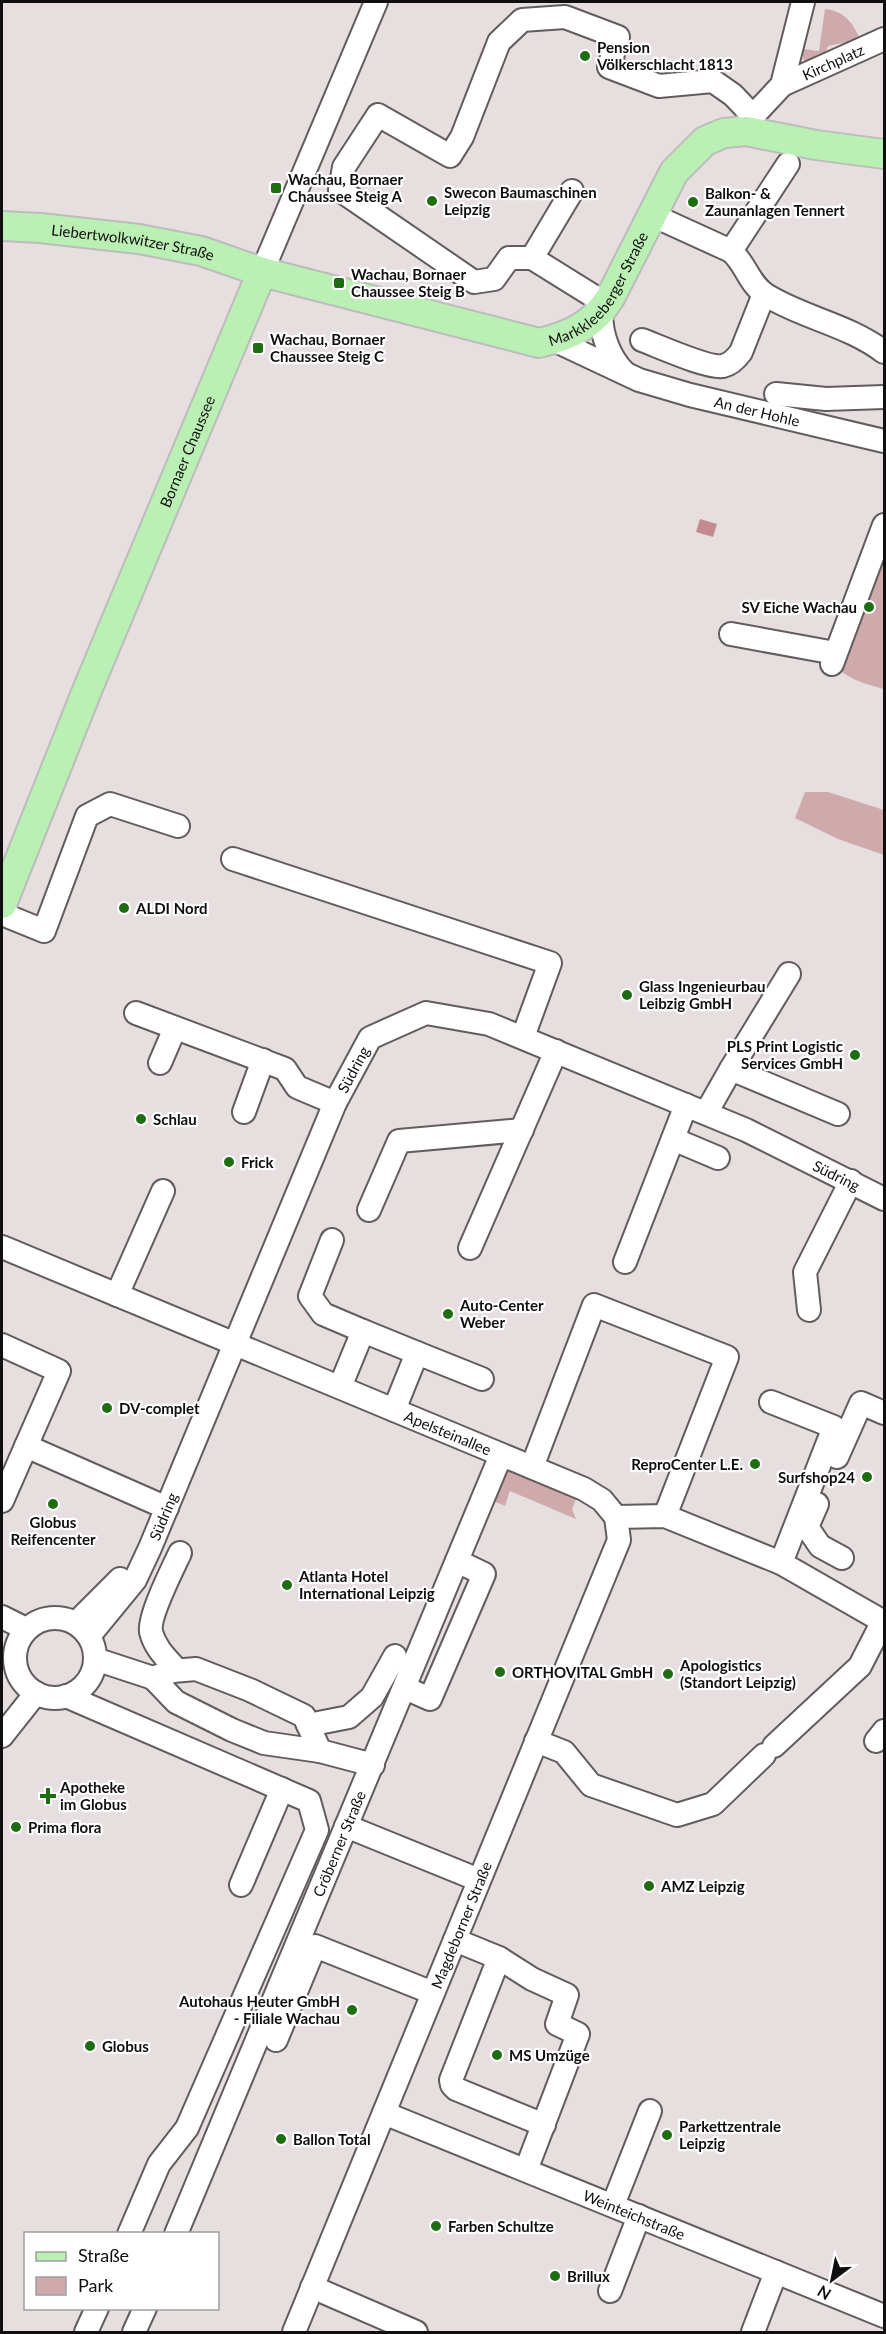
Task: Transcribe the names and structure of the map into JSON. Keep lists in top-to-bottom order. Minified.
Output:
{"streets":{"main road":["Liebertwolkwitzer Straße","Markkleeberger Straße","Bornaer Chaussee"],"street":["Kirchplatz","An der Hohle","Südring","Apelsteinallee","Cröberner Straße","Magdeborner Straße","Weinteichstraße"]},"crossings":[["Liebertwolkwitzer Straße","Markkleeberger Straße"],["Liebertwolkwitzer Straße","Bornaer Chaussee"],["Markkleeberger Straße","An der Hohle"],["Markkleeberger Straße","Bornaer Chaussee"],["Südring","Apelsteinallee"],["Apelsteinallee","Cröberner Straße"],["Apelsteinallee","Magdeborner Straße"],["Magdeborner Straße","Weinteichstraße"]],"places":{"other":["Pension Völkerschlacht 1813","Swecon Baumaschinen Leipzig","Balkon- & Zaunanlagen Tennert","SV Eiche Wachau","ALDI Nord","Glass Ingenieurbau Leibzig GmbH","PLS Print Logistic Services GmbH","Schlau","Frick","Auto-Center Weber","DV-complet","ReproCenter L.E.","Surfshop24","Globus Reifencenter","Atlanta Hotel International Leipzig","ORTHOVITAL GmbH","Apologistics (Standort Leipzig)","Prima flora","AMZ Leipzig","Autohaus Heuter GmbH - Filiale Wachau","Globus","MS Umzüge","Parkettzentrale Leipzig","Ballon Total","Farben Schultze","Brillux"],"transit":["Wachau, Bornaer Chaussee Steig A","Wachau, Bornaer Chaussee Steig B","Wachau, Bornaer Chaussee Steig C"],"health":["Apotheke im Globus"]},"legend":["Straße","Park"],"north":"bottom left"}
